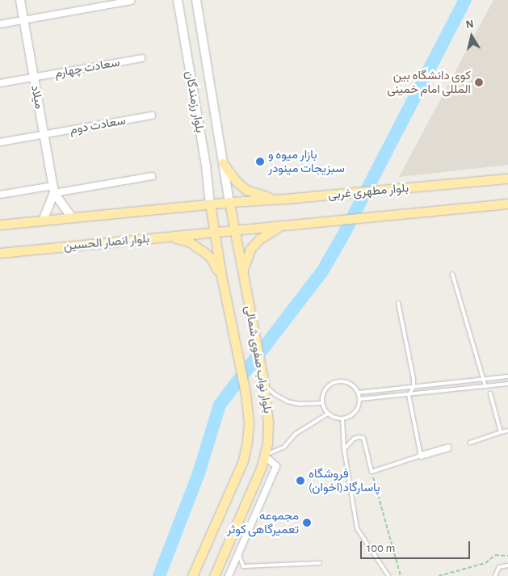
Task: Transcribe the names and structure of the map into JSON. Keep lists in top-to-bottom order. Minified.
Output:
{"streets":{"main road":["میلاد","بلوار رزمندگان","بلوار مطهری غربی","بلوار انصار الحسین","بلوار نواب صفوی شمالی"],"street":["سعادت چهارم","سعادت دوم"]},"crossings":[["سعادت چهارم","میلاد"],["میلاد","سعادت دوم"],["بلوار رزمندگان","بلوار مطهری غربی"],["بلوار رزمندگان","بلوار نواب صفوی شمالی"],["بلوار مطهری غربی","بلوار انصار الحسین"],["بلوار مطهری غربی","بلوار نواب صفوی شمالی"],["بلوار انصار الحسین","بلوار نواب صفوی شمالی"]],"places":["کوی دانشگاه بین المللی امام خمینی","بازار میوه و سبزیجات مینودر","فروشگاه پاسارگاد(اخوان)","مجموعه تعمیرگاهی کوثر"],"scale_bar":"100 m","north":"top"}
